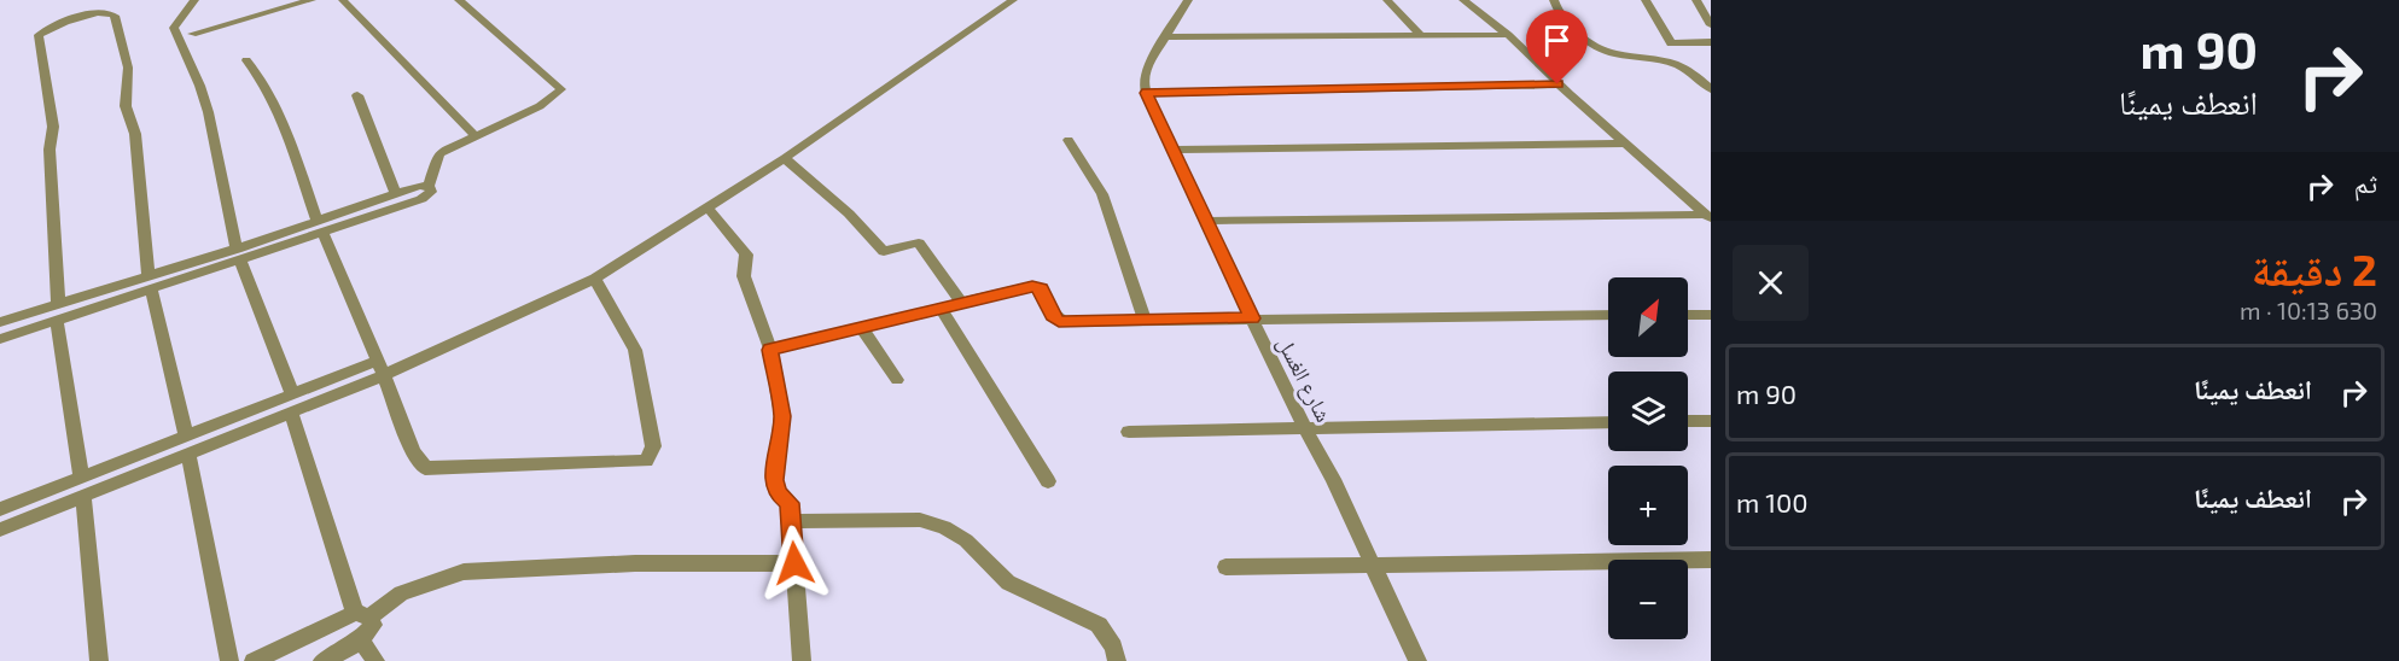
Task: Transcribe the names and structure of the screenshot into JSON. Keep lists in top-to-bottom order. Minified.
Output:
{"streets":{"street":["شارع الغسل"]},"north":"top right","page":{"turn":["90 m","انعطف يمينًا"],"then":"ثم","heading":["2 دقيقة","630 m · 10:13"],"map_buttons":["+","−"],"list":[{"name":"انعطف يمينًا","value":"90 m"},{"name":"انعطف يمينًا","value":"100 m"}]}}
